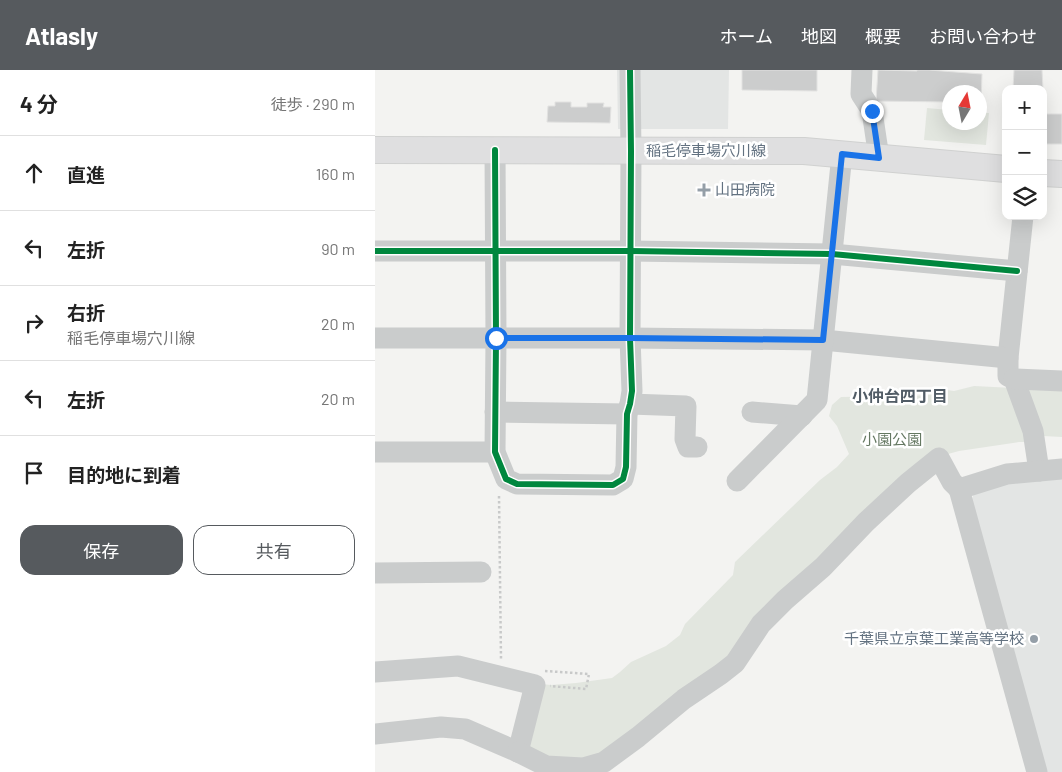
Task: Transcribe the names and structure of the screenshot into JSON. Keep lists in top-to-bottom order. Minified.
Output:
{"streets":{"main road":["稲毛停車場穴川線"]},"districts":["小仲台四丁目"],"parks":["小園公園"],"places":{"health":["山田病院"],"other":["千葉県立京葉工業高等学校"]},"north":"top","page":{"header":"Atlasly","nav":["ホーム","地図","概要","お問い合わせ"],"heading":["4 分","徒歩 · 290 m"],"map_buttons":["+","−"],"list":[["直進","160 m"],["左折","90 m"],["右折","稲毛停車場穴川線","20 m"],["左折","20 m"],"目的地に到着"],"buttons":["保存","共有"]}}
